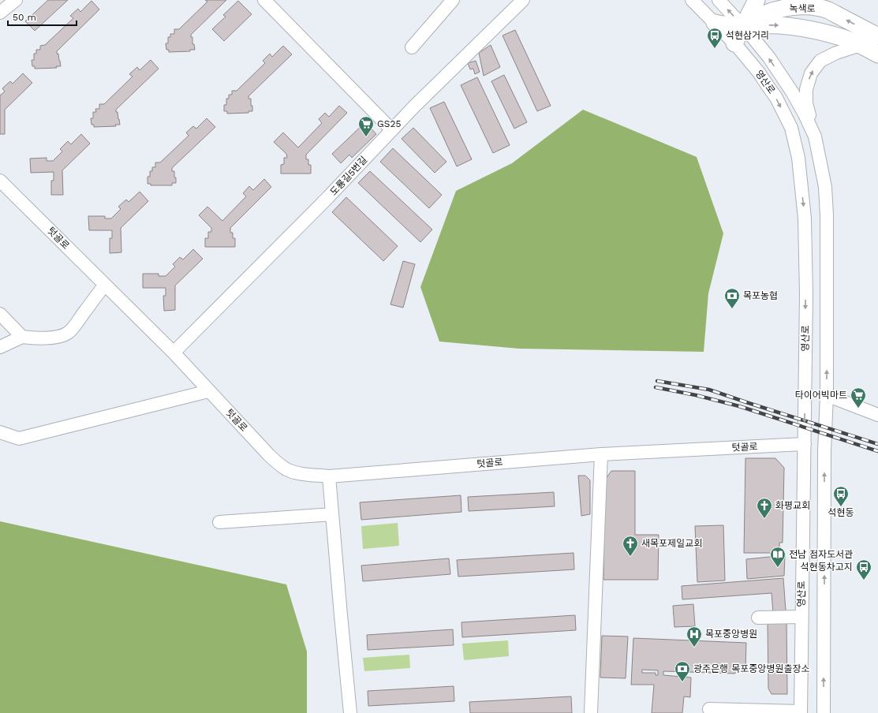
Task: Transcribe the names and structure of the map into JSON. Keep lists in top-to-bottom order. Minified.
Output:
{"streets":{"main road":["녹색로"],"street":["영산로","도룡길5번길","텃골로"]},"crossings":[["녹색로","영산로"],["영산로","텃골로"],["도룡길5번길","텃골로"]],"places":{"bus stop":["석현삼거리","석현동","석현동차고지"],"supermarket":["GS25","타이어빅마트"],"bank":["목포농협","광주은행 목포중앙병원출장소"],"church":["화평교회","새목포제일교회"],"library":["전남 점자도서관"],"hospital":["목포중앙병원"]},"scale_bar":"50 m"}
